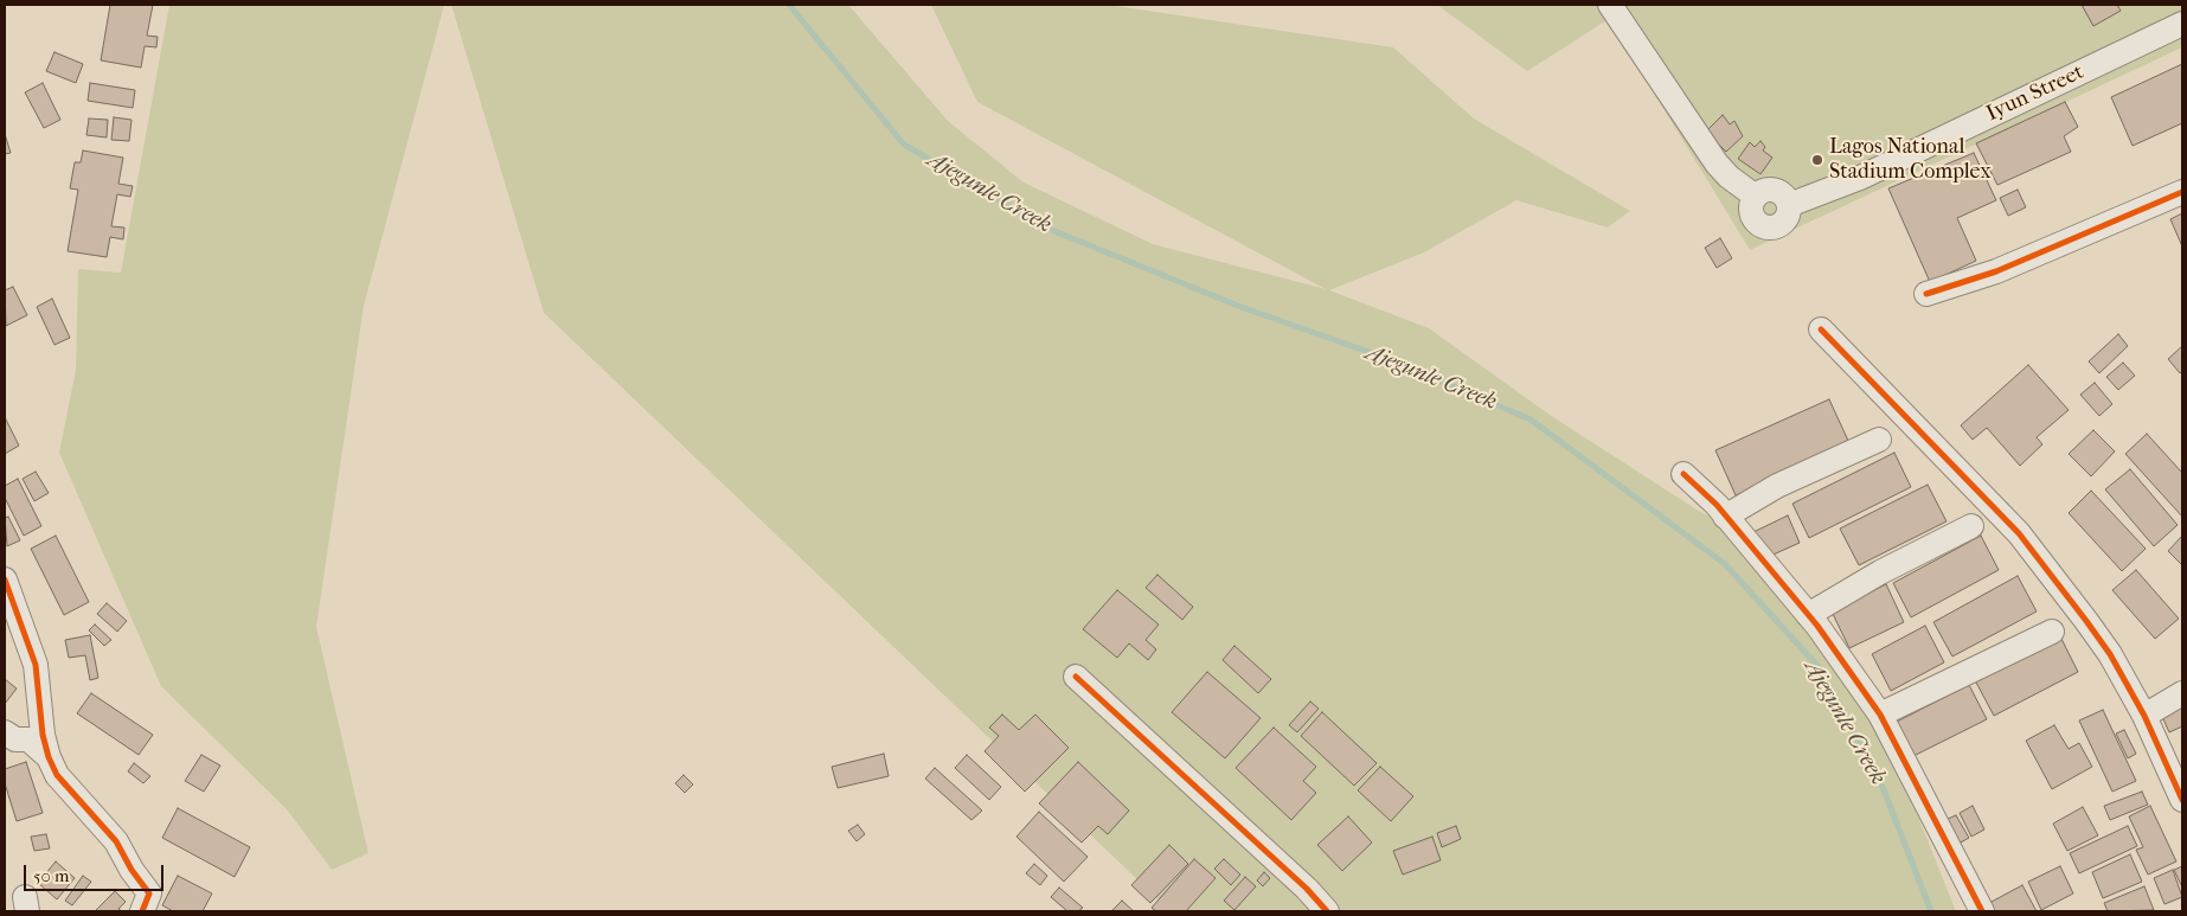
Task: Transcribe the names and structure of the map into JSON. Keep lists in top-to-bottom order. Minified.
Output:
{"streets":{"street":["Iyun Street"]},"water":["Ajegunle Creek"],"places":["Lagos National Stadium Complex"],"scale_bar":"50 m"}
